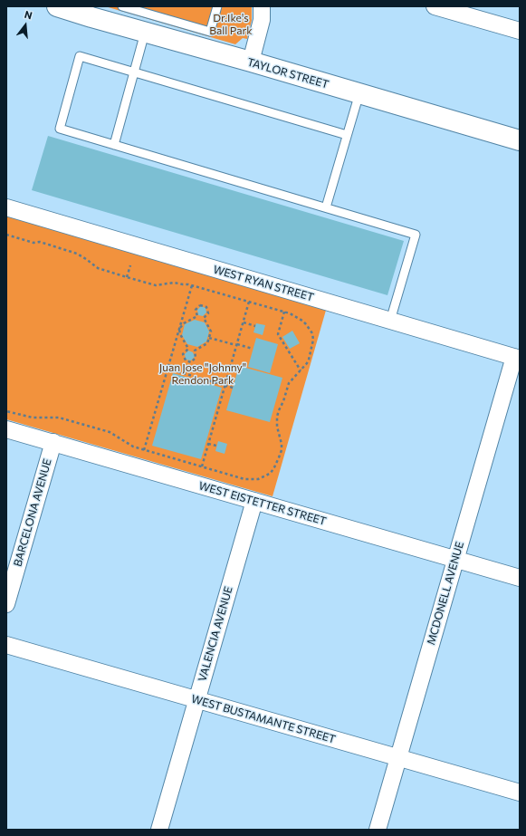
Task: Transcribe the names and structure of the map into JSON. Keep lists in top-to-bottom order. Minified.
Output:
{"streets":{"street":["TAYLOR STREET","WEST RYAN STREET","WEST EISTETTER STREET","BARCELONA AVENUE","MCDONELL AVENUE","VALENCIA AVENUE","WEST BUSTAMANTE STREET"]},"crossings":[["WEST RYAN STREET","MCDONELL AVENUE"],["WEST EISTETTER STREET","BARCELONA AVENUE"],["WEST EISTETTER STREET","MCDONELL AVENUE"],["WEST EISTETTER STREET","VALENCIA AVENUE"],["MCDONELL AVENUE","WEST BUSTAMANTE STREET"],["VALENCIA AVENUE","WEST BUSTAMANTE STREET"]],"parks":["Dr.Ike's Ball Park","Juan Jose \"Johnny\" Rendon Park"],"north":"top"}
